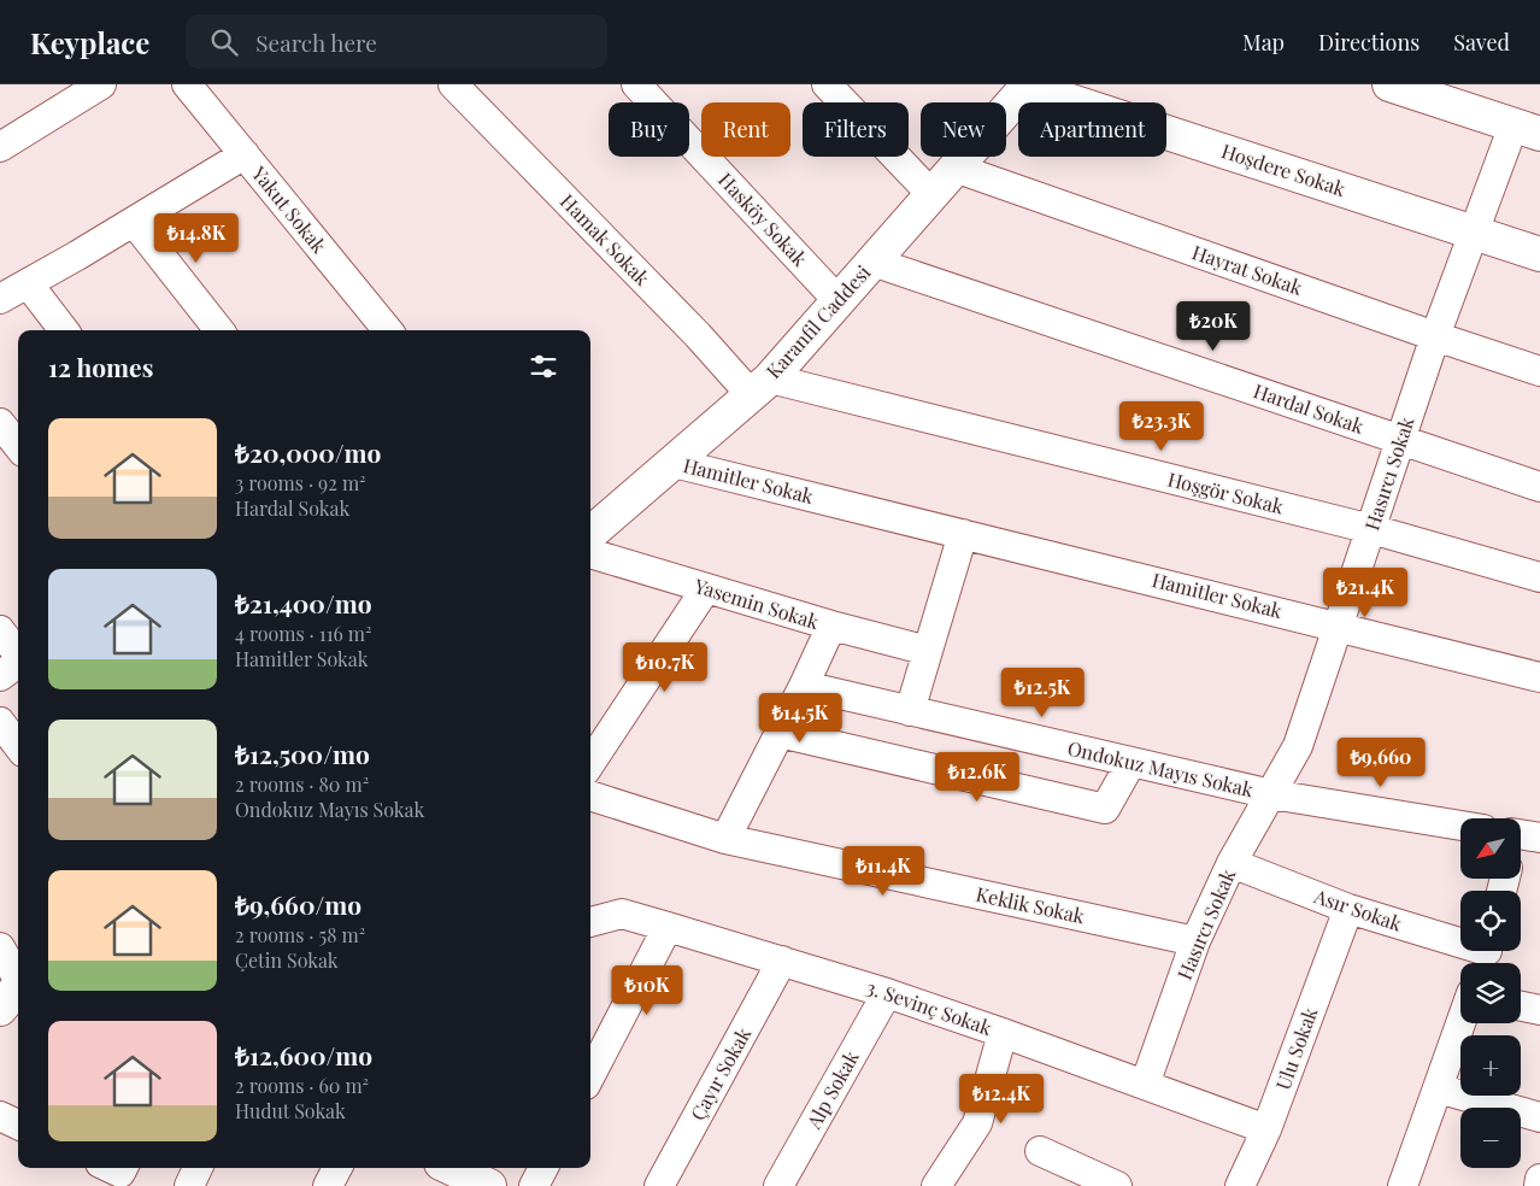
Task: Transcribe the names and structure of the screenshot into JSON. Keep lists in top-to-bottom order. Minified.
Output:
{"streets":{"street":["Hoşdere Sokak","Yakut Sokak","Hasköy Sokak","Hamak Sokak","Hayrat Sokak","Karanfil Caddesi","Hardal Sokak","Hasırcı Sokak","Hamitler Sokak","Hoşgör Sokak","Yasemin Sokak","Ondokuz Mayıs Sokak","Keklik Sokak","Asır Sokak","3. Sevinç Sokak","Ulu Sokak","Çayır Sokak","Alp Sokak"]},"crossings":[["Hoşdere Sokak","Karanfil Caddesi"],["Hoşdere Sokak","Hasırcı Sokak"],["Hasköy Sokak","Karanfil Caddesi"],["Hamak Sokak","Karanfil Caddesi"],["Hamak Sokak","Hoşgör Sokak"],["Hayrat Sokak","Karanfil Caddesi"],["Hayrat Sokak","Hasırcı Sokak"],["Karanfil Caddesi","Hardal Sokak"],["Karanfil Caddesi","Hamitler Sokak"],["Karanfil Caddesi","Hoşgör Sokak"],["Hardal Sokak","Hasırcı Sokak"],["Hasırcı Sokak","Hamitler Sokak"],["Hasırcı Sokak","Hoşgör Sokak"],["Hasırcı Sokak","Ondokuz Mayıs Sokak"],["Hasırcı Sokak","Keklik Sokak"],["Hasırcı Sokak","Asır Sokak"],["Hasırcı Sokak","3. Sevinç Sokak"],["Asır Sokak","Ulu Sokak"],["3. Sevinç Sokak","Ulu Sokak"],["3. Sevinç Sokak","Çayır Sokak"],["3. Sevinç Sokak","Alp Sokak"]],"north":"bottom left","page":{"header":"Keyplace","search":"Search here","nav":["Map","Directions","Saved"],"chip":["Buy","Rent","Filters","New","Apartment"],"price":["₺14.8K","₺20K","₺23.3K","₺21.4K","₺10.7K","₺12.5K","₺14.5K","₺9,660","₺12.6K","₺11.4K","₺10K","₺12.4K"],"heading":"12 homes","list":[{"name":"₺20,000/mo","note":"3 rooms · 92 m² · Hardal Sokak"},{"name":"₺21,400/mo","note":"4 rooms · 116 m² · Hamitler Sokak"},{"name":"₺12,500/mo","note":"2 rooms · 80 m² · Ondokuz Mayıs Sokak"},{"name":"₺9,660/mo","note":"2 rooms · 58 m² · Çetin Sokak"},{"name":"₺12,600/mo","note":"2 rooms · 60 m² · Hudut Sokak"}],"map_buttons":["+","−"]}}
